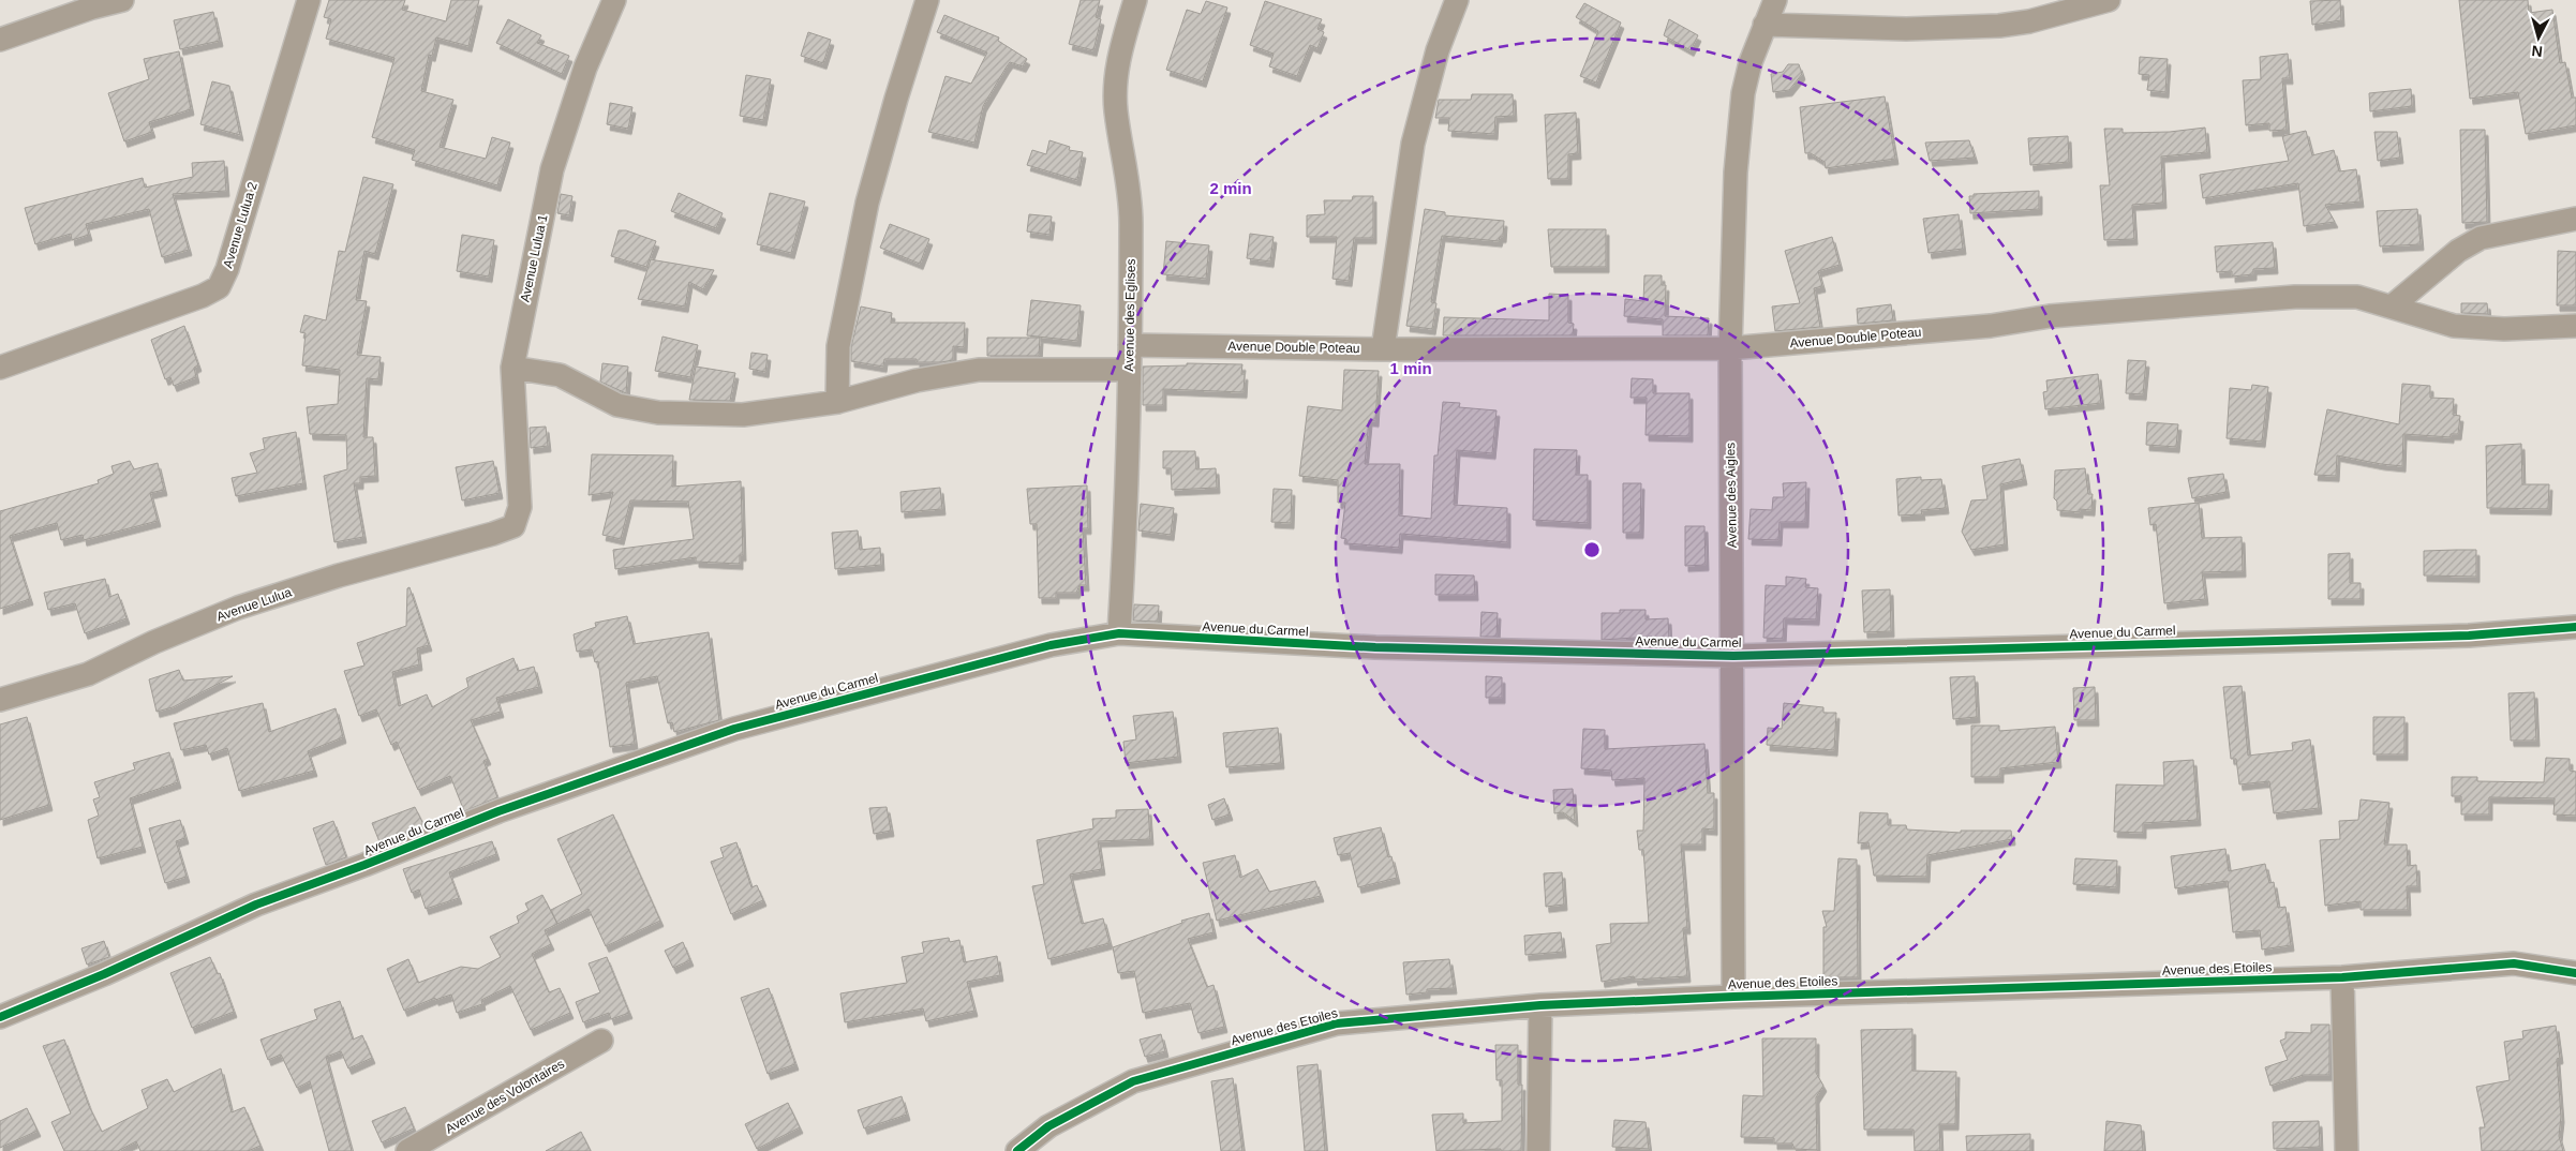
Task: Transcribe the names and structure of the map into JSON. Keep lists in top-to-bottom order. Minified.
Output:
{"streets":{"street":["Avenue Lulua 2","Avenue Lulua 1","Avenue des Eglises","Avenue Double Poteau","Avenue des Aigles","Avenue Lulua","Avenue du Carmel","Avenue des Etoiles","Avenue des Volontaires"]},"crossings":[["Avenue Lulua 1","Avenue Lulua"],["Avenue des Eglises","Avenue Double Poteau"],["Avenue des Eglises","Avenue du Carmel"],["Avenue Double Poteau","Avenue des Aigles"],["Avenue des Aigles","Avenue du Carmel"],["Avenue des Aigles","Avenue des Etoiles"]],"north":"bottom","rings":["2 min","1 min"]}
